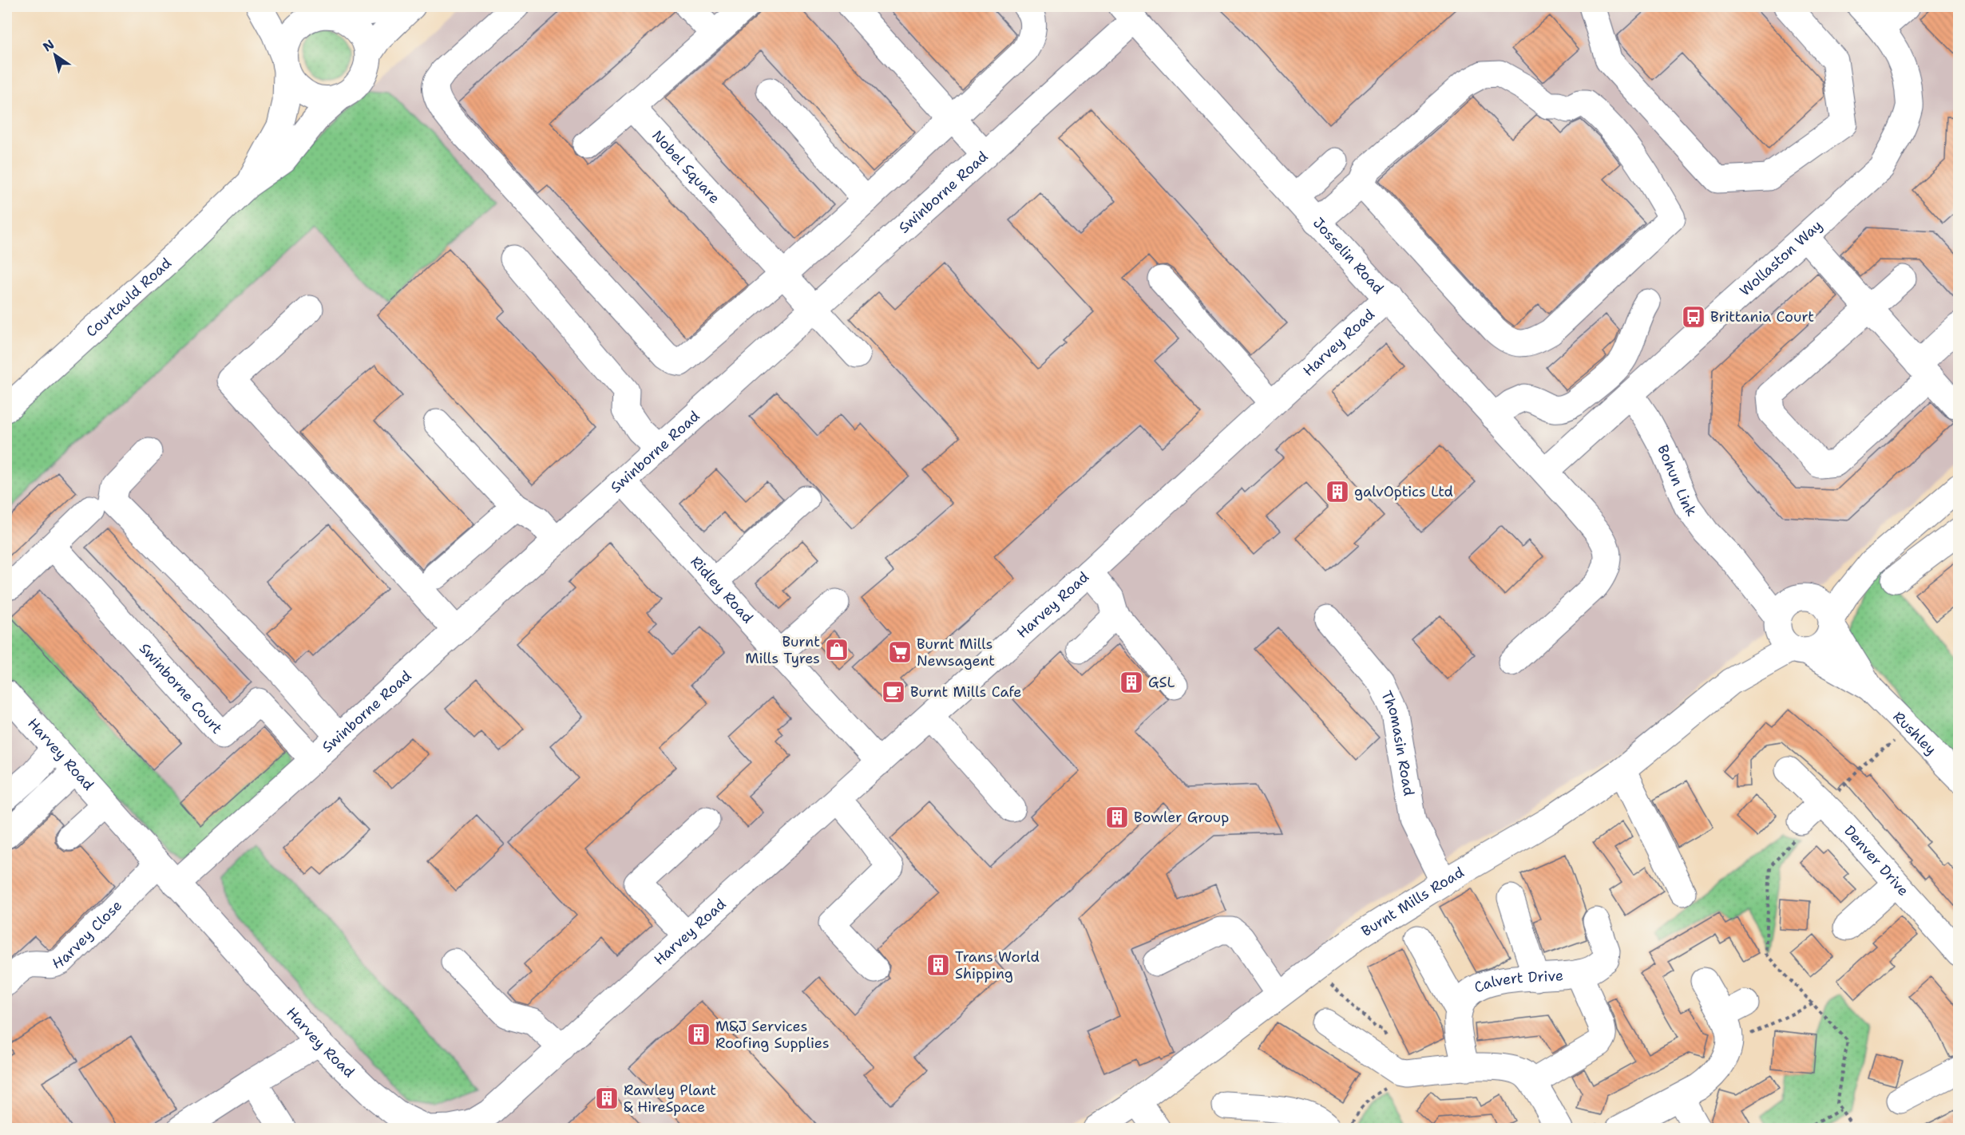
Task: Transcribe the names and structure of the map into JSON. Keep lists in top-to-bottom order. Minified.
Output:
{"streets":{"street":["Nobel Square","Swinborne Road","Josselin Road","Wollaston Way","Courtauld Road","Harvey Road","Bohun Link","Ridley Road","Swinborne Court","Rushley","Thomasin Road","Denver Drive","Burnt Mills Road","Harvey Close","Calvert Drive"]},"crossings":[["Nobel Square","Swinborne Road"],["Swinborne Road","Josselin Road"],["Swinborne Road","Harvey Road"],["Swinborne Road","Ridley Road"],["Swinborne Road","Swinborne Court"],["Josselin Road","Wollaston Way"],["Josselin Road","Harvey Road"],["Wollaston Way","Bohun Link"],["Harvey Road","Ridley Road"],["Harvey Road","Harvey Close"],["Rushley","Burnt Mills Road"],["Thomasin Road","Burnt Mills Road"]],"places":{"bus stop":["Brittania Court"],"building":["galvOptics Ltd","GSL","Bowler Group","Trans World Shipping","M&J Services Roofing Supplies","Rawley Plant & HireSpace"],"shop":["Burnt Mills Tyres"],"supermarket":["Burnt Mills Newsagent"],"cafe":["Burnt Mills Cafe"]},"north":"top left"}
